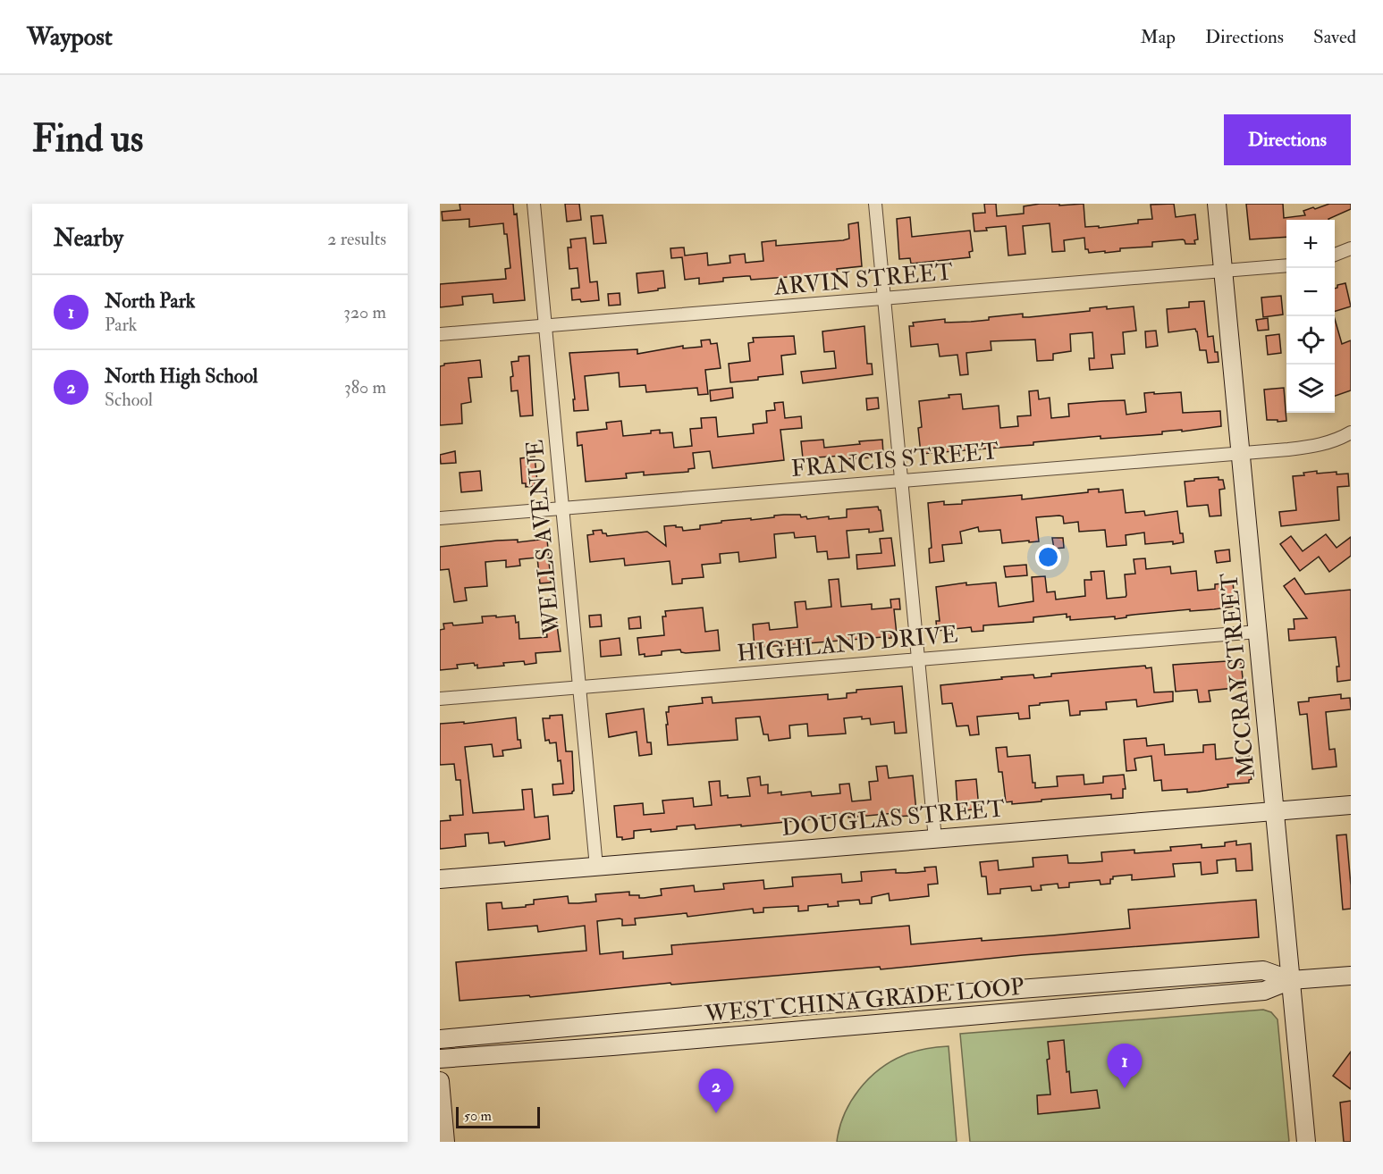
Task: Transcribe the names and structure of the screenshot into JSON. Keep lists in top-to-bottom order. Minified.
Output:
{"streets":{"street":["ARVIN STREET","FRANCIS STREET","WELLS AVENUE","HIGHLAND DRIVE","MCCRAY STREET","DOUGLAS STREET","WEST CHINA GRADE LOOP"]},"crossings":[["ARVIN STREET","WELLS AVENUE"],["ARVIN STREET","MCCRAY STREET"],["FRANCIS STREET","WELLS AVENUE"],["FRANCIS STREET","MCCRAY STREET"],["WELLS AVENUE","HIGHLAND DRIVE"],["WELLS AVENUE","DOUGLAS STREET"],["HIGHLAND DRIVE","MCCRAY STREET"],["MCCRAY STREET","DOUGLAS STREET"],["MCCRAY STREET","WEST CHINA GRADE LOOP"]],"scale_bar":"50 m","page":{"header":"Waypost","nav":["Map","Directions","Saved"],"buttons":"Directions","title":"Find us","heading":["Nearby","2 results"],"map_buttons":["+","−"],"list":[{"mark":"1","name":"North Park","note":"Park","value":"320 m"},{"mark":"2","name":"North High School","note":"School","value":"380 m"}],"pins":["1","2"],"scale":"50 m"}}
